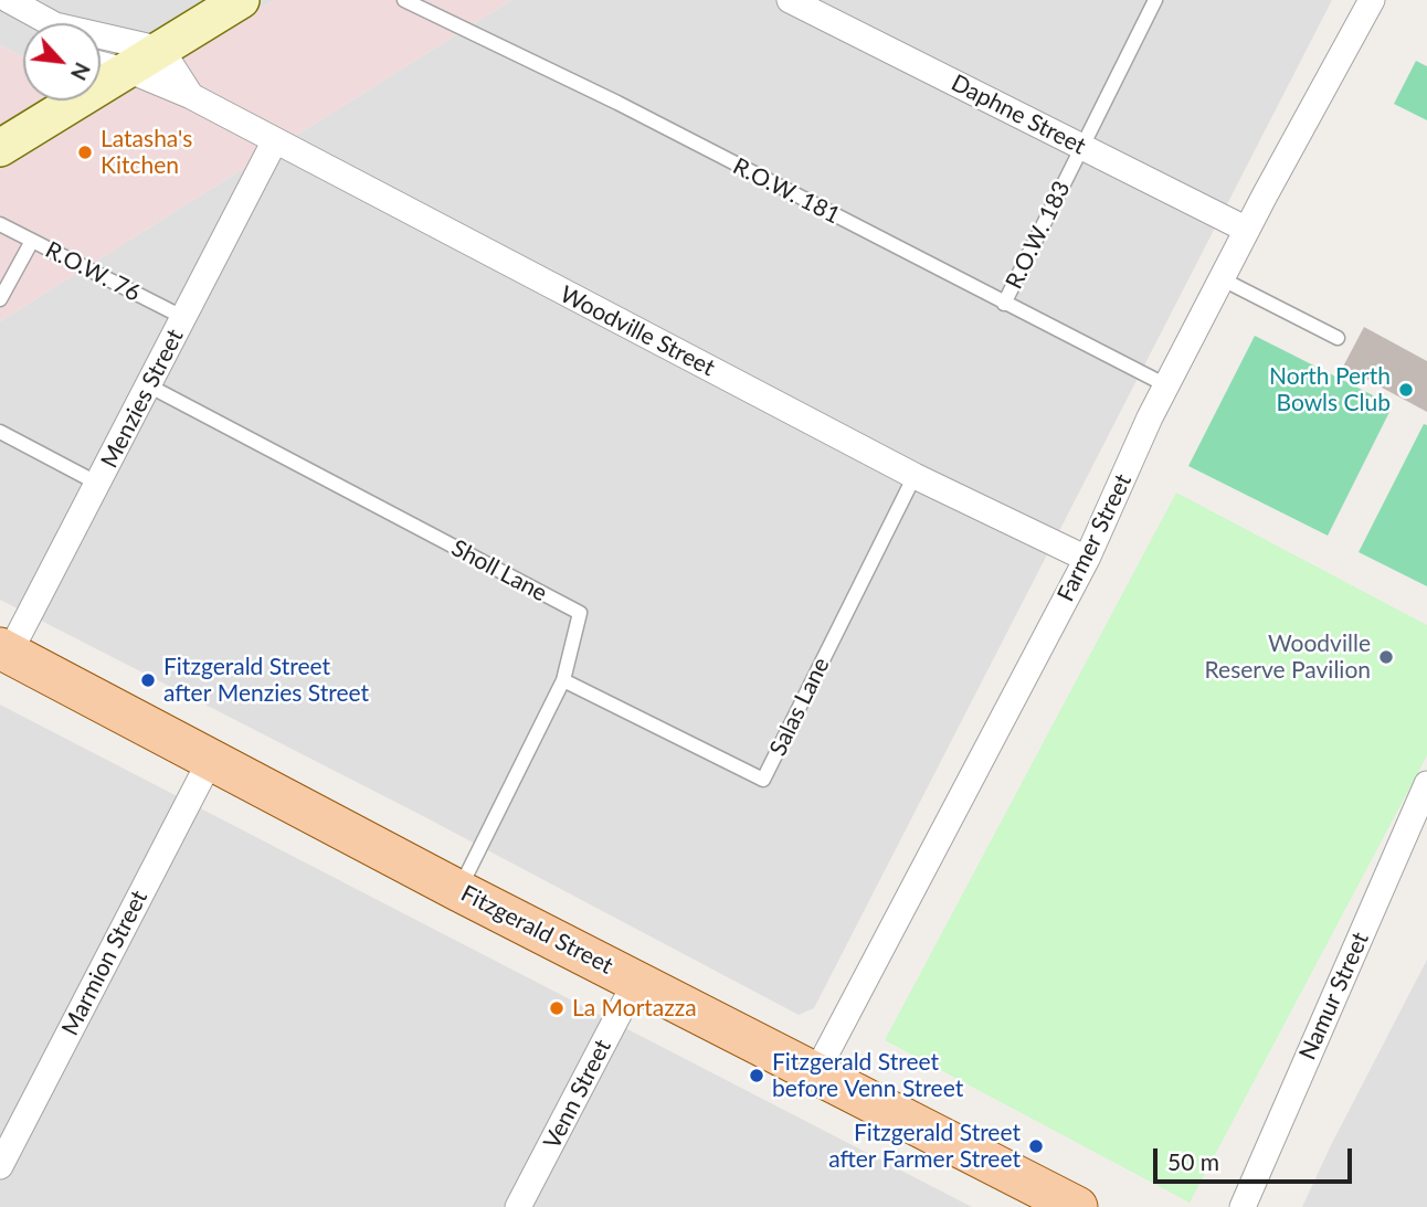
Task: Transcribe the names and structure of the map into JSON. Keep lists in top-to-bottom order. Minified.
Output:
{"streets":{"main road":["Fitzgerald Street"],"street":["Daphne Street","Woodville Street","Menzies Street","Farmer Street","Marmion Street","Namur Street","Venn Street"],"lane":["R.O.W. 181","R.O.W. 183","R.O.W. 76","Sholl Lane","Salas Lane"]},"crossings":[["Daphne Street","R.O.W. 183"],["Daphne Street","Farmer Street"],["R.O.W. 181","R.O.W. 183"],["R.O.W. 181","Farmer Street"],["R.O.W. 76","Menzies Street"],["Woodville Street","Menzies Street"],["Woodville Street","Farmer Street"],["Woodville Street","Salas Lane"],["Menzies Street","Sholl Lane"],["Menzies Street","Fitzgerald Street"],["Farmer Street","Fitzgerald Street"],["Sholl Lane","Salas Lane"],["Sholl Lane","Fitzgerald Street"],["Fitzgerald Street","Marmion Street"],["Fitzgerald Street","Venn Street"]],"places":["Latasha's Kitchen","North Perth Bowls Club","Woodville Reserve Pavilion","Fitzgerald Street after Menzies Street","La Mortazza","Fitzgerald Street before Venn Street","Fitzgerald Street after Farmer Street"],"scale_bar":"50 m","north":"bottom right"}
